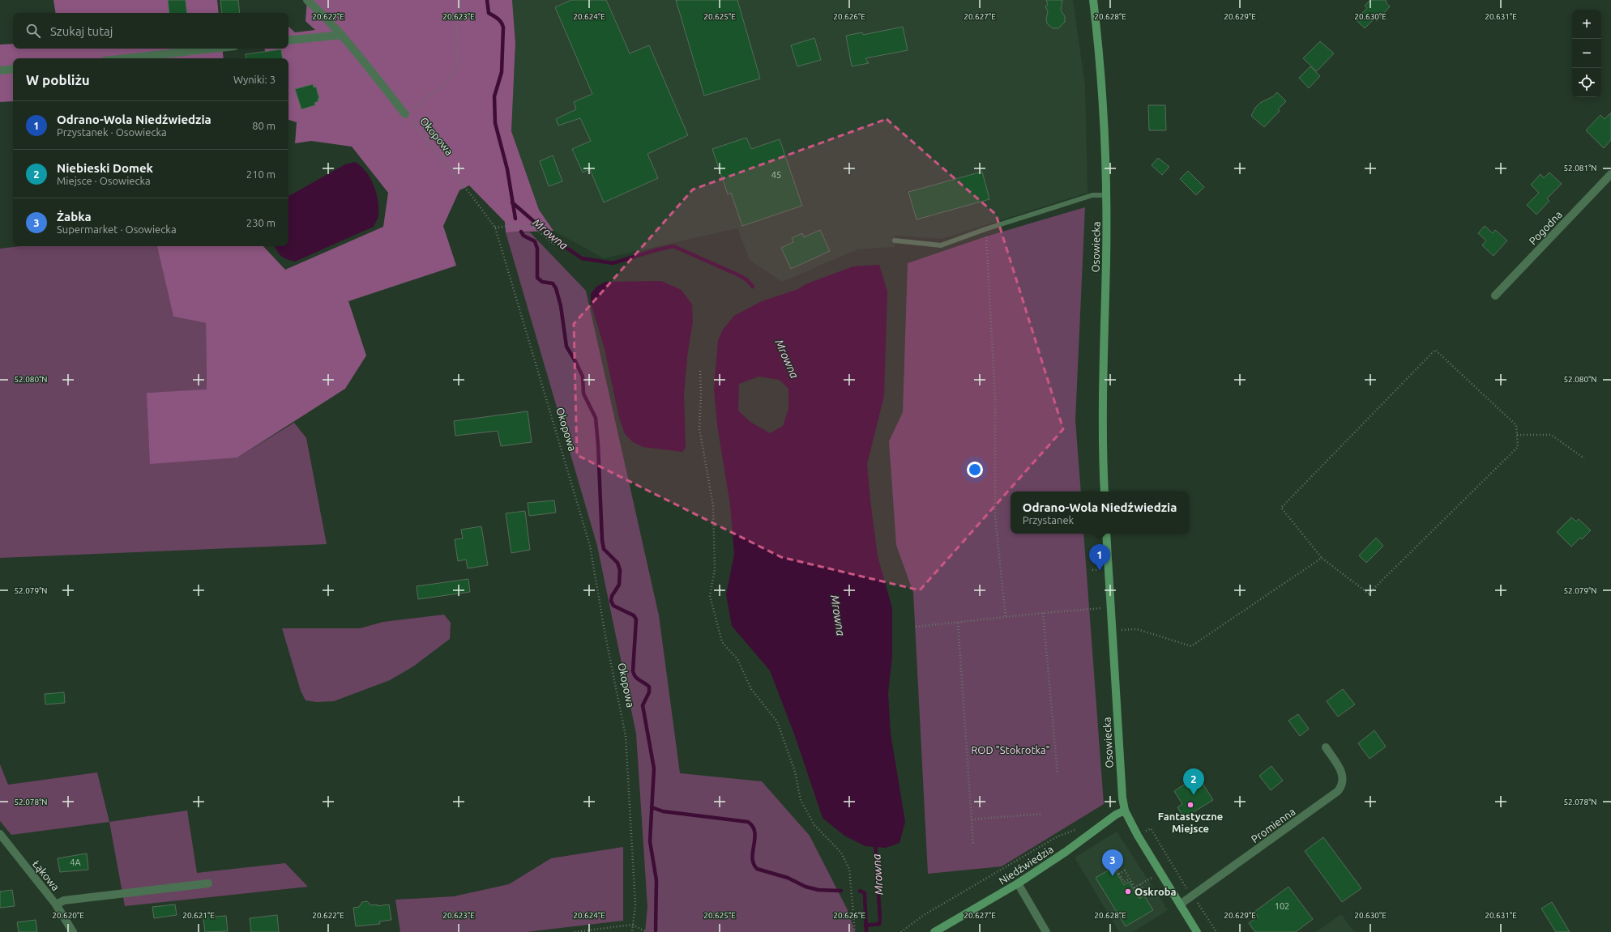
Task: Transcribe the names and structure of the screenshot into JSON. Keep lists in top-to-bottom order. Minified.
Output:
{"streets":{"street":["Okopowa","Pogodna","Osowiecka","Promienna","Niedźwiedzia","Łąkowa"]},"crossings":[["Osowiecka","Promienna"],["Osowiecka","Niedźwiedzia"]],"water":["Mrowna"],"parks":["ROD \"Stokrotka\""],"places":["Fantastyczne Miejsce","Oskroba"],"house_numbers":["45","4A","102"],"page":{"map_buttons":["+","−"],"search":"Szukaj tutaj","heading":["W pobliżu","Wyniki: 3"],"list":[{"mark":"1","name":"Odrano-Wola Niedźwiedzia","note":"Przystanek · Osowiecka","value":"80 m"},{"mark":"2","name":"Niebieski Domek","note":"Miejsce · Osowiecka","value":"210 m"},{"mark":"3","name":"Żabka","note":"Supermarket · Osowiecka","value":"230 m"}],"popup":["Odrano-Wola Niedźwiedzia","Przystanek"],"pins":["1","2","3"]},"coordinates":["20.622°E","20.623°E","20.624°E","20.625°E","20.626°E","20.627°E","20.628°E","20.629°E","20.630°E","20.631°E","52.081°N","52.080°N","52.079°N","52.078°N","20.620°E","20.621°E"]}
